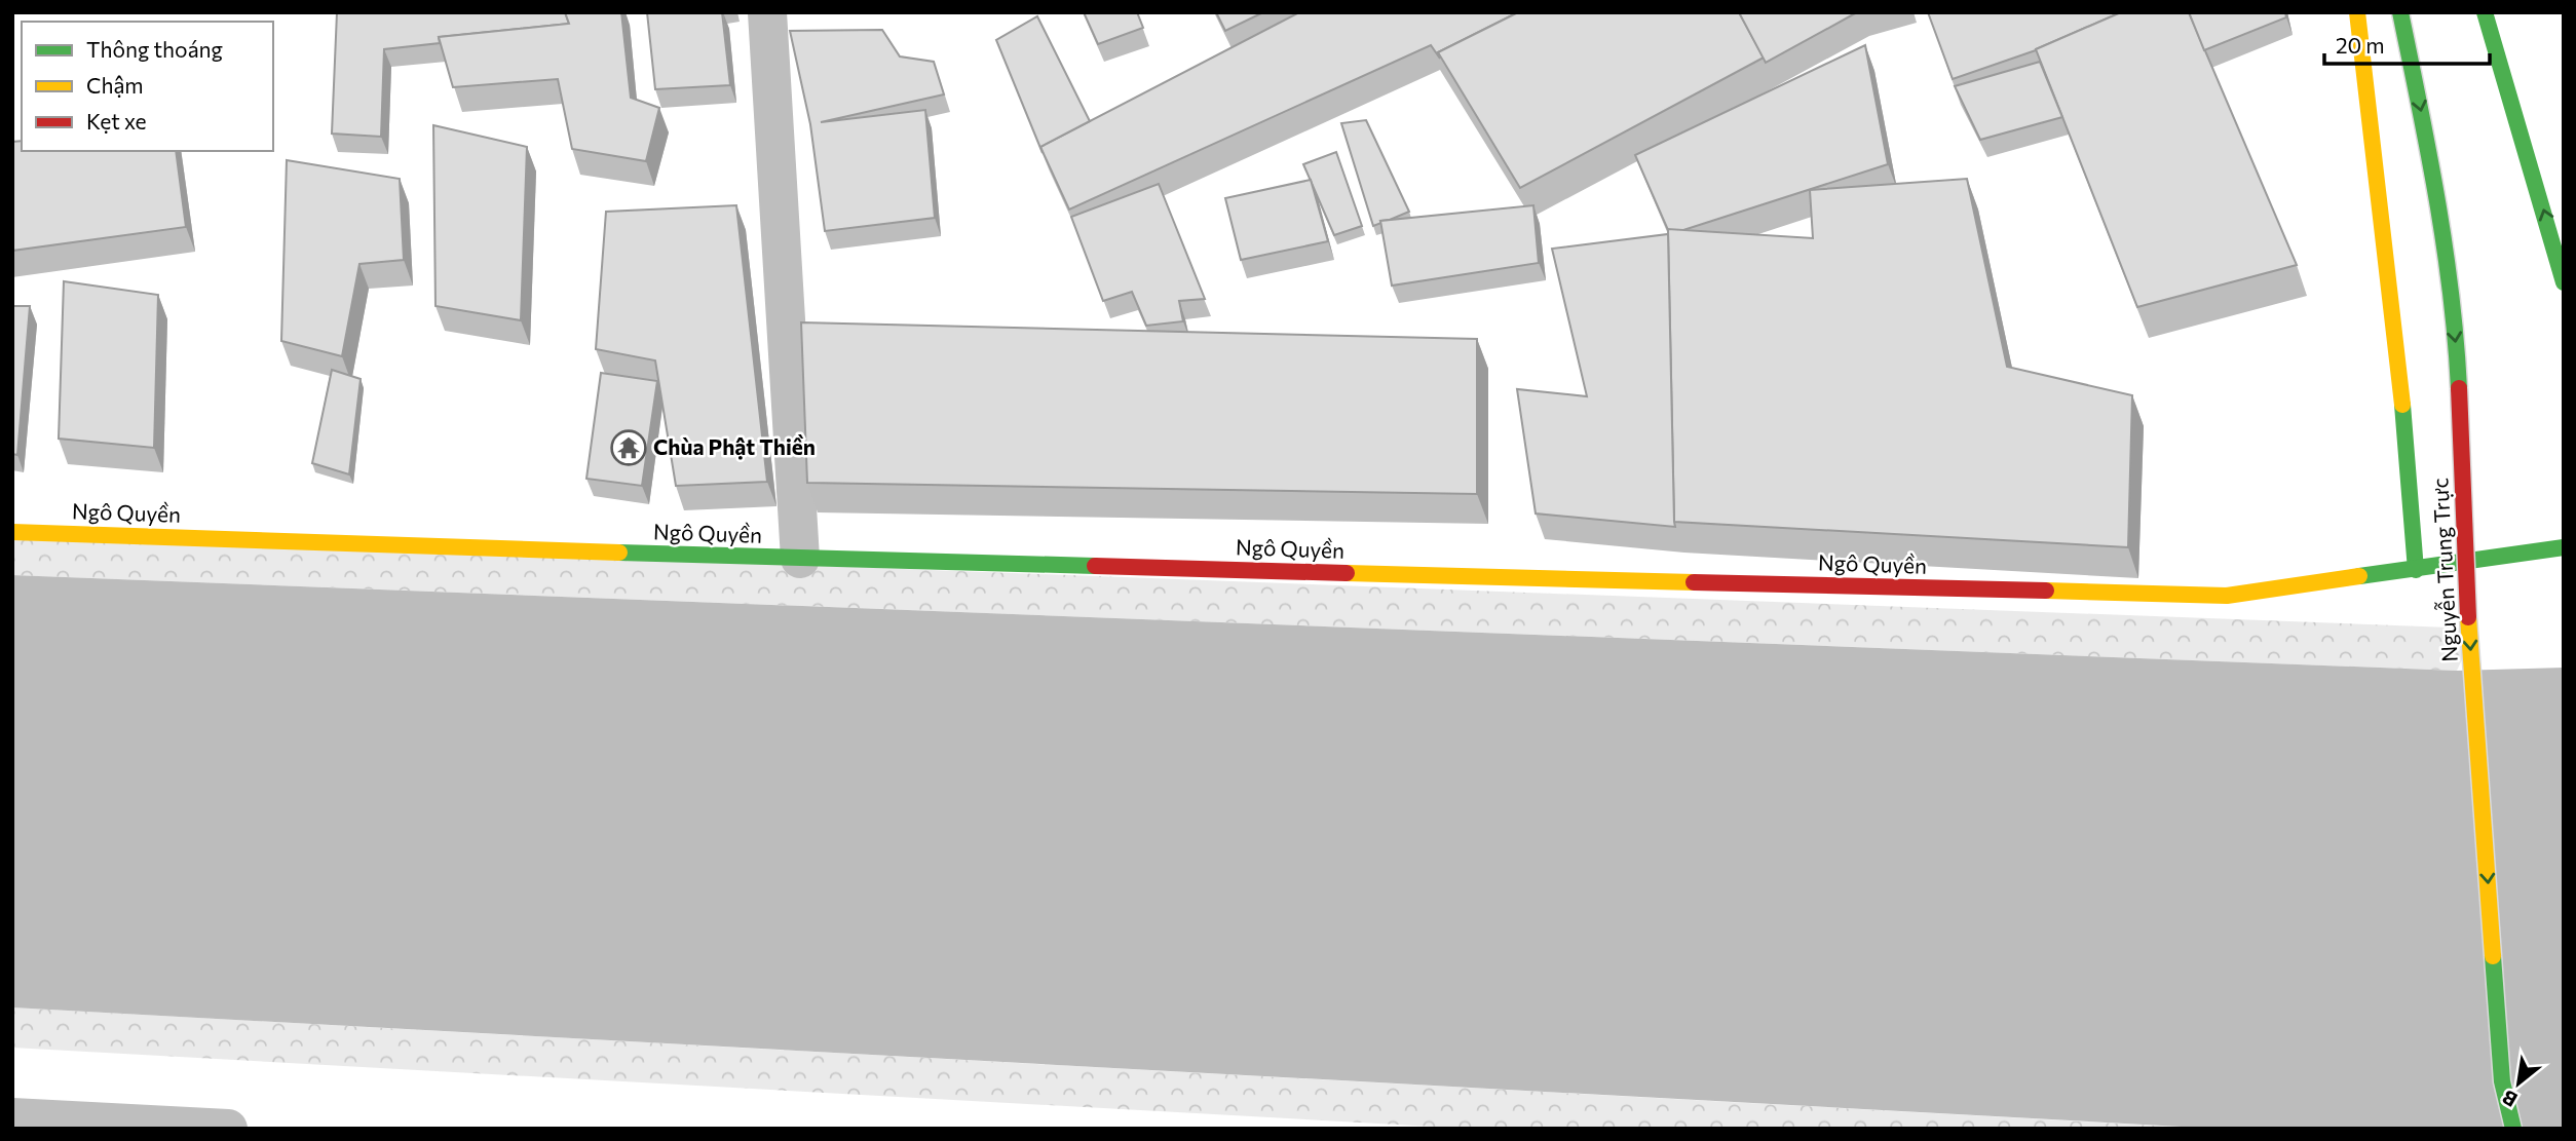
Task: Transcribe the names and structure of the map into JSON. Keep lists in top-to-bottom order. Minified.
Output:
{"streets":{"main road":["Ngô Quyền","Nguyễn Trung Trực"]},"places":{"temple":["Chùa Phật Thiền"]},"legend":["Thông thoáng","Chậm","Kẹt xe"],"scale_bar":"20 m","north":"bottom left"}
